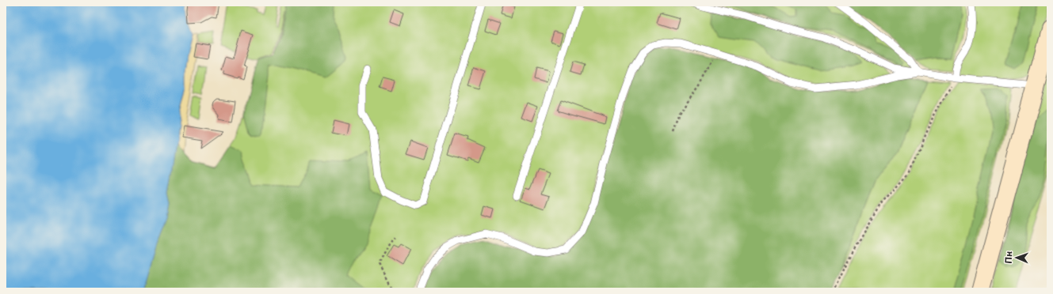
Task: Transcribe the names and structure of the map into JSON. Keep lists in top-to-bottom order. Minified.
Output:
{"north":"left"}
